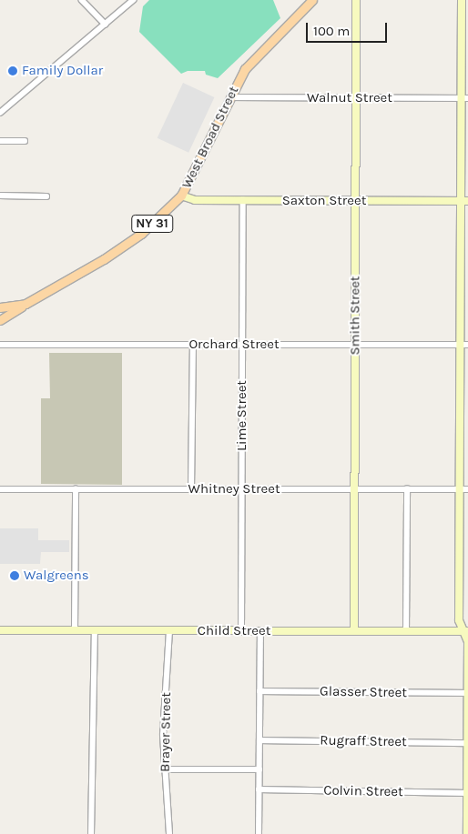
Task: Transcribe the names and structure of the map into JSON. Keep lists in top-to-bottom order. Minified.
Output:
{"streets":{"main road":["West Broad Street","NY 31"],"street":["Walnut Street","Saxton Street","Smith Street","Orchard Street","Lime Street","Whitney Street","Child Street","Glasser Street","Brayer Street","Rugraff Street","Colvin Street"]},"crossings":[["Walnut Street","West Broad Street"],["Walnut Street","Smith Street"],["West Broad Street","Saxton Street"],["West Broad Street","NY 31"],["Saxton Street","Smith Street"],["Saxton Street","Lime Street"],["Smith Street","Orchard Street"],["Smith Street","Whitney Street"],["Smith Street","Child Street"],["Orchard Street","Lime Street"],["Lime Street","Whitney Street"],["Lime Street","Child Street"],["Child Street","Brayer Street"]],"places":["Family Dollar","Walgreens"],"scale_bar":"100 m"}
